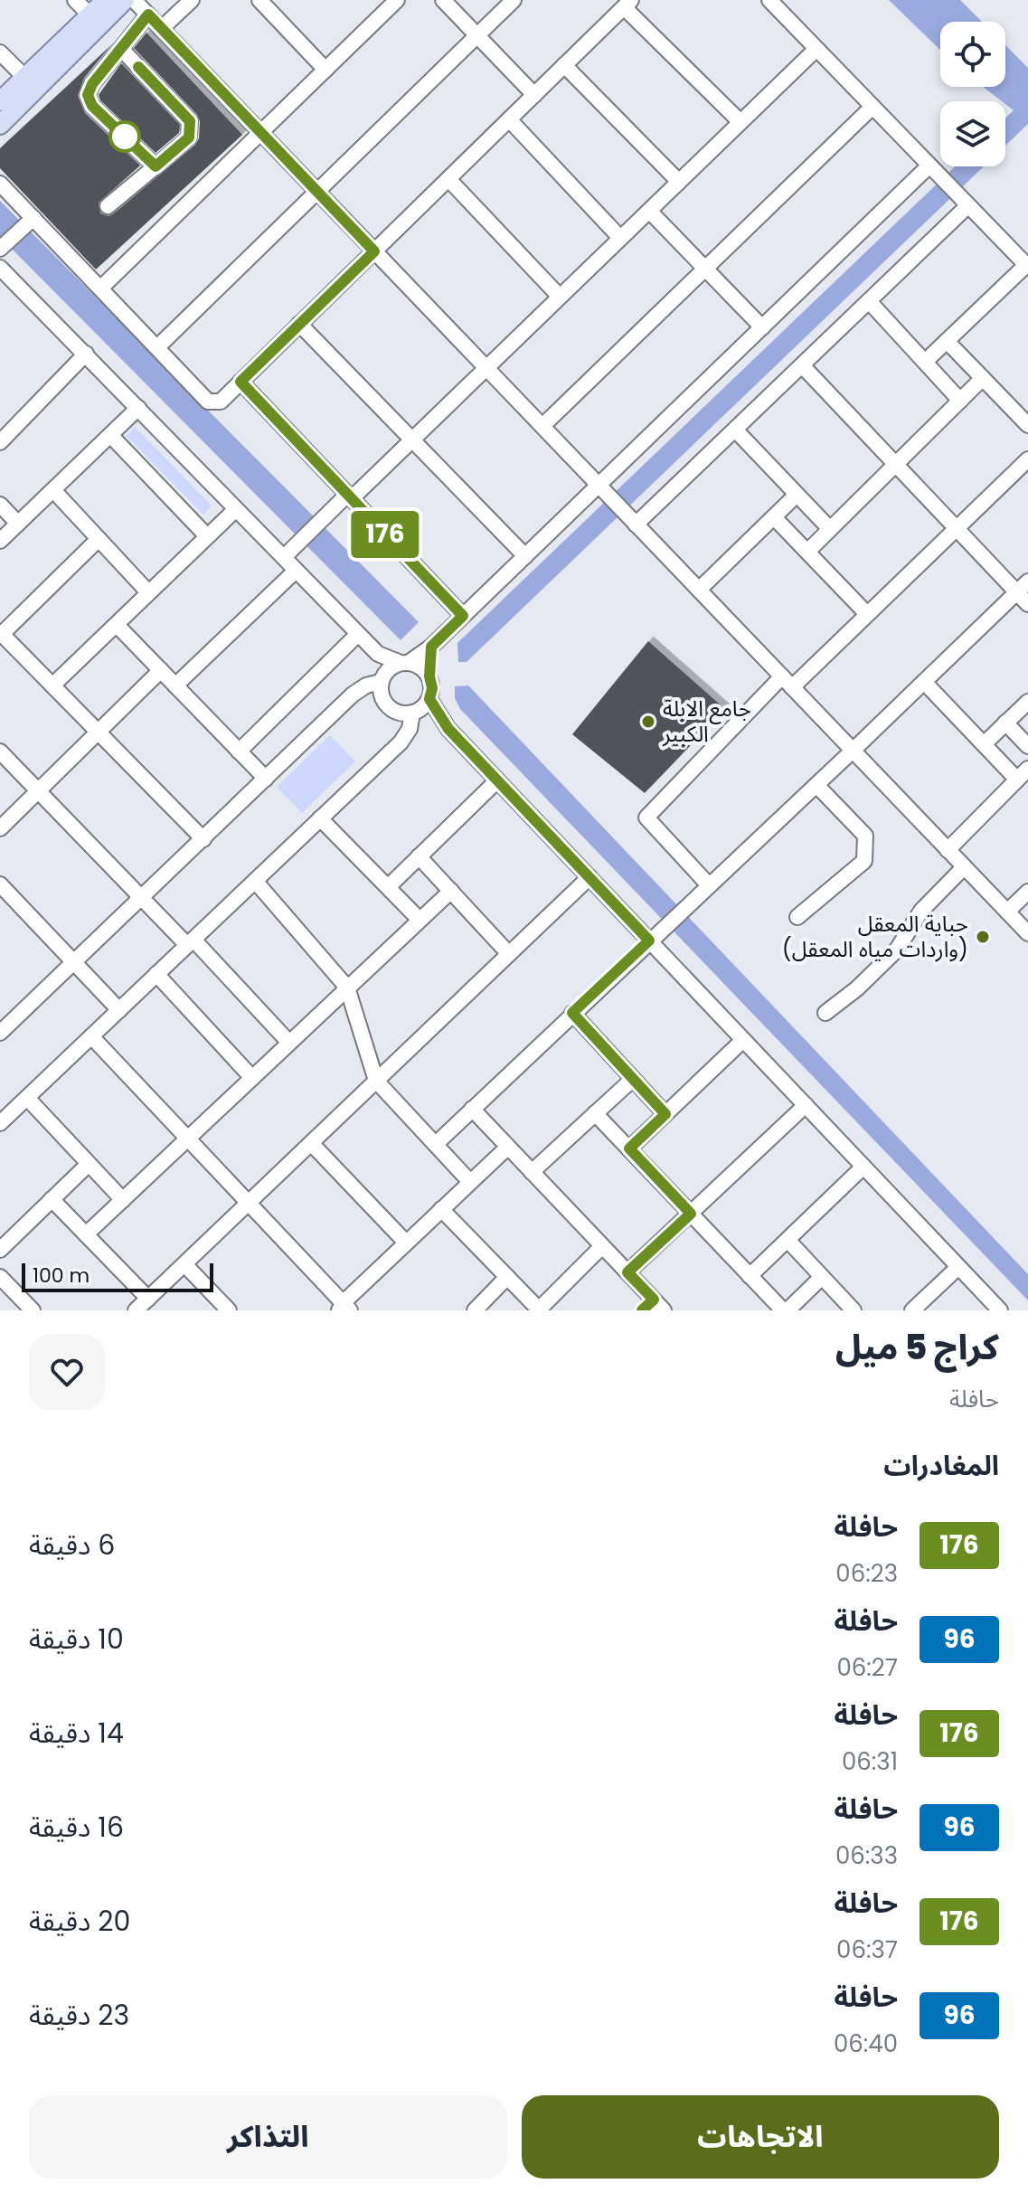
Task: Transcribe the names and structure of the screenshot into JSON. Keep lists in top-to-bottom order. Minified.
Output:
{"places":["جامع الابلة الكبير","جباية المعقل (واردات مياه المعقل)"],"lines":["bus line 176"],"scale_bar":"100 m","page":{"on_map":"176","scale":"100 m","heading":[["كراج 5 ميل","حافلة"],"المغادرات"],"list":[{"mark":"176","name":"حافلة","note":"06:23","value":"6 دقيقة"},{"mark":"96","name":"حافلة","note":"06:27","value":"10 دقيقة"},{"mark":"176","name":"حافلة","note":"06:31","value":"14 دقيقة"},{"mark":"96","name":"حافلة","note":"06:33","value":"16 دقيقة"},{"mark":"176","name":"حافلة","note":"06:37","value":"20 دقيقة"},{"mark":"96","name":"حافلة","note":"06:40","value":"23 دقيقة"}],"buttons":["الاتجاهات","التذاكر"]}}
